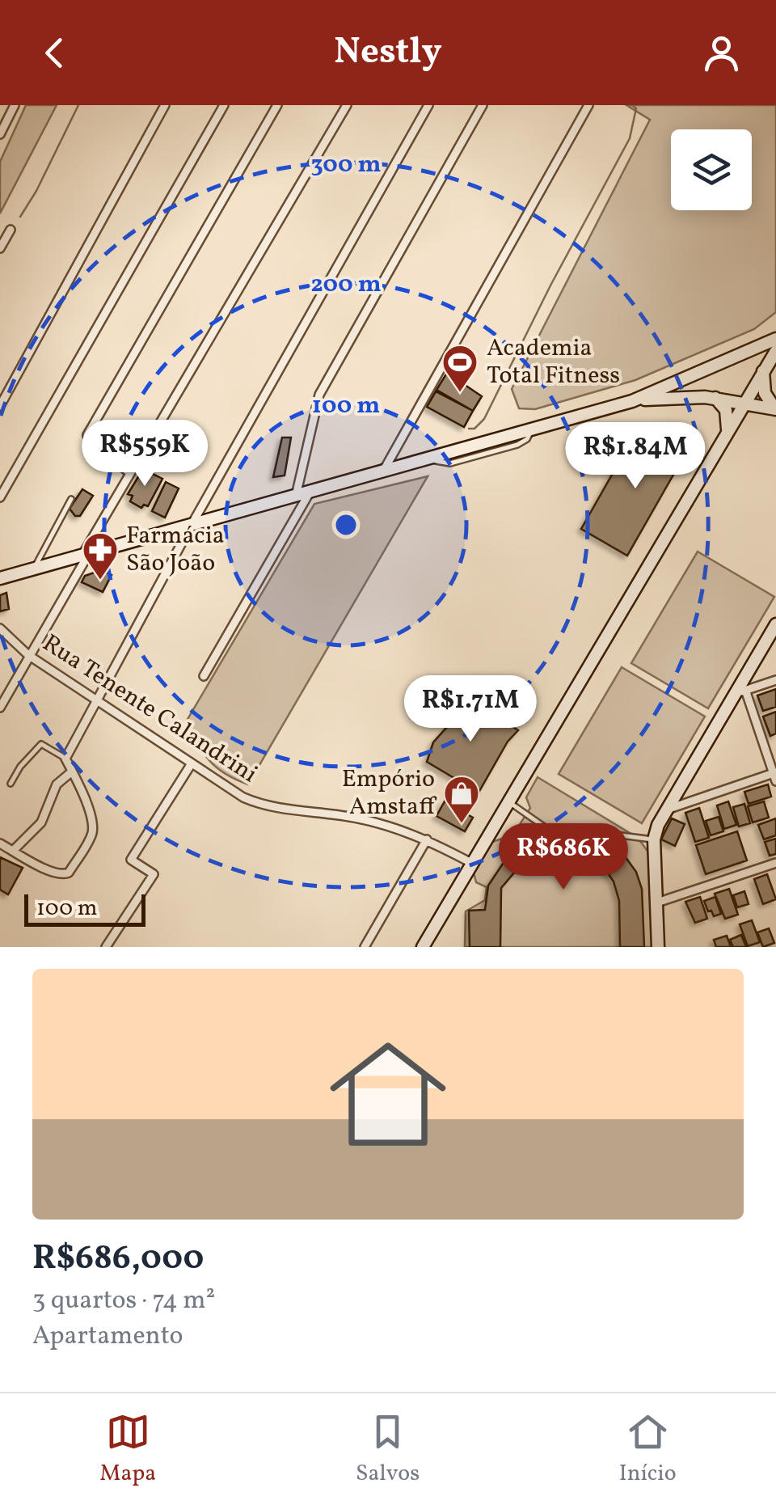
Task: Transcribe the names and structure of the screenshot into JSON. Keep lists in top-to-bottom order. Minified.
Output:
{"streets":{"street":["Rua Tenente Calandrini"]},"places":{"sports":["Academia Total Fitness"],"pharmacy":["Farmácia São João"],"shop":["Empório Amstaff"]},"scale_bar":"100 m","page":{"header":"Nestly","price":["R$559K","R$1.84M","R$1.71M","R$686K"],"scale":"100 m","list":[{"name":"R$686,000","note":"3 quartos · 74 m² · Apartamento"}],"tabs":["Mapa","Salvos","Início"]},"rings":["300 m","200 m","100 m"]}
